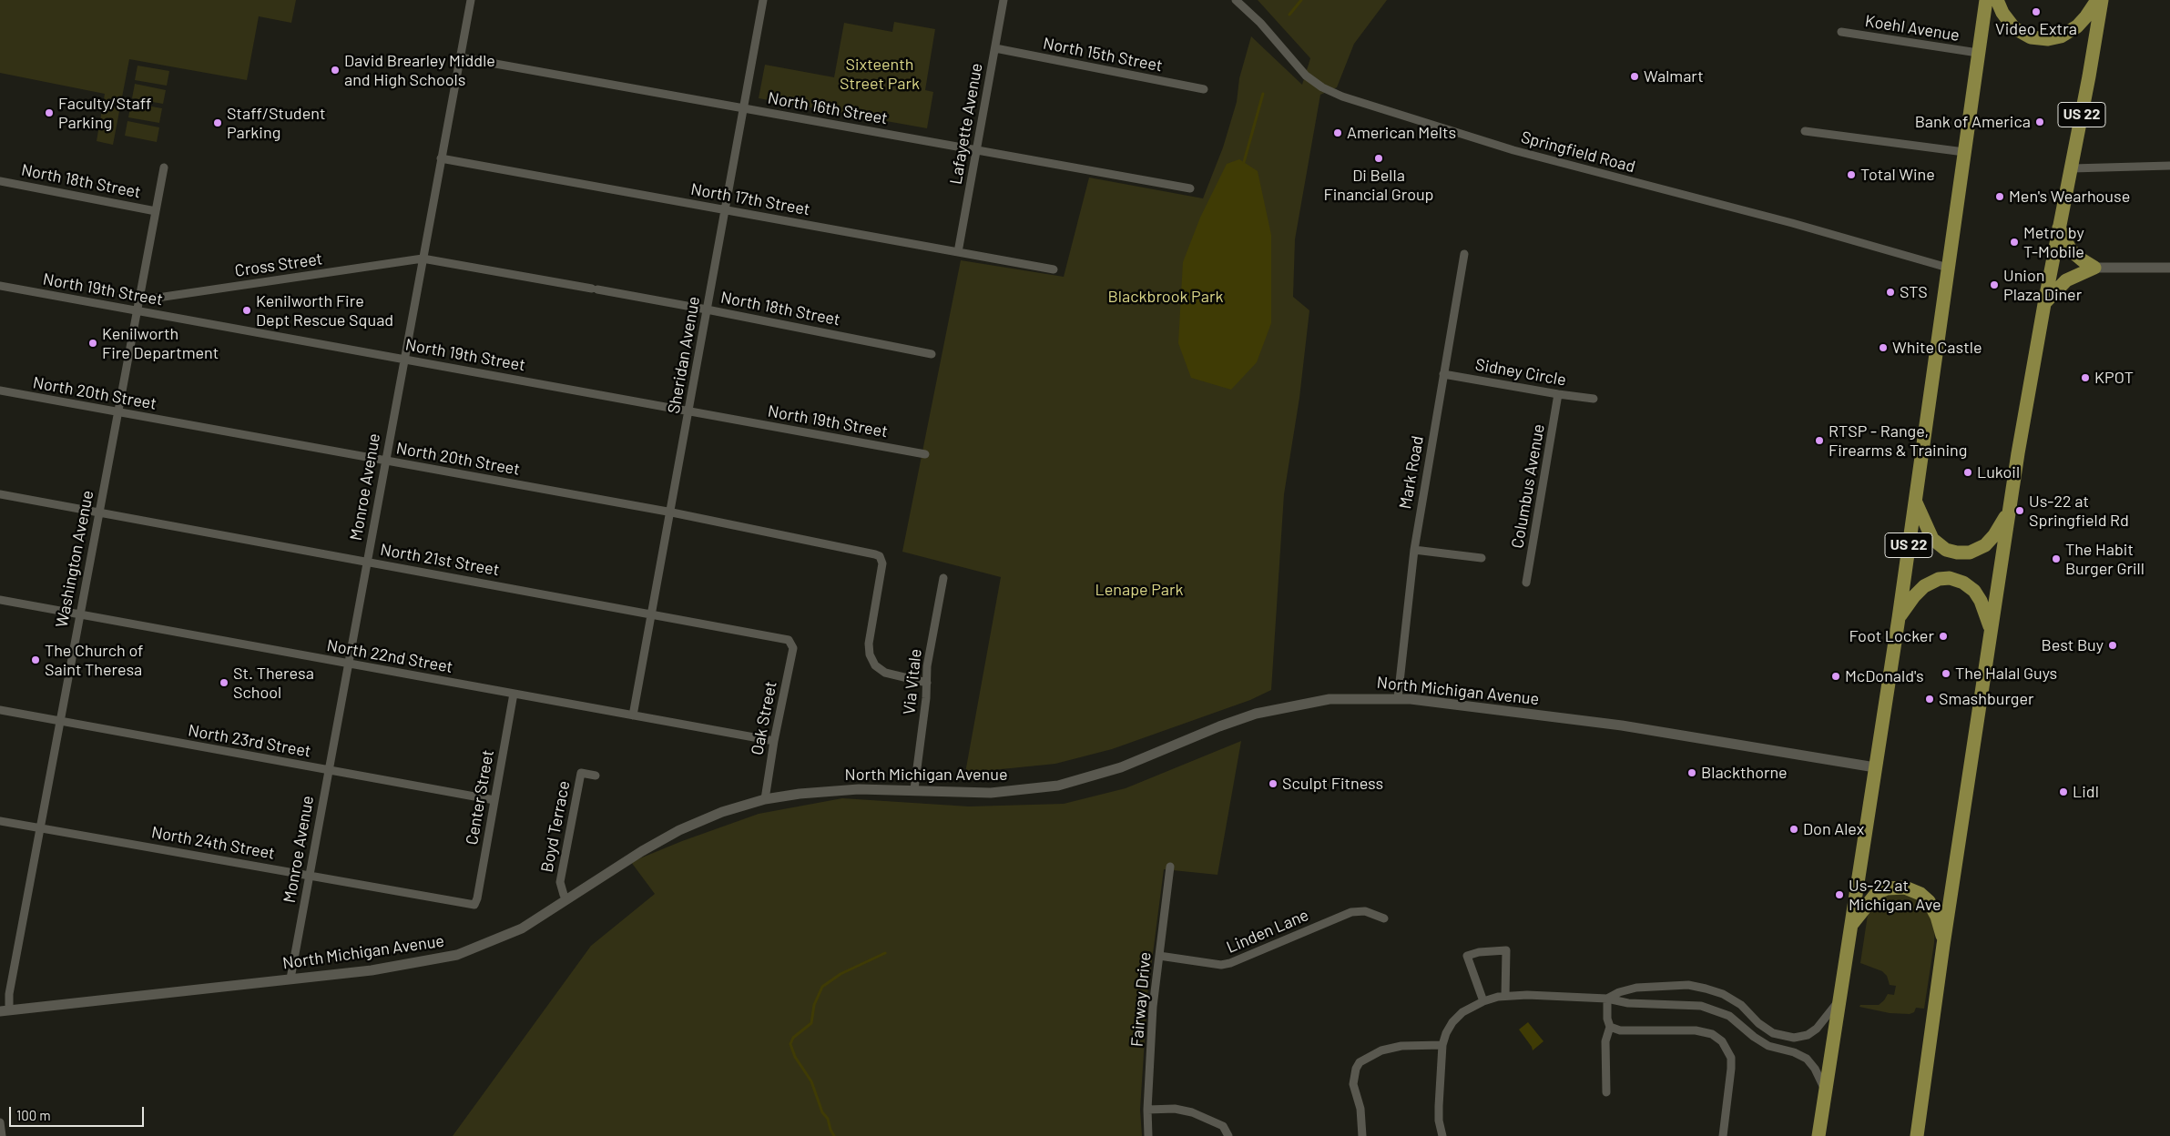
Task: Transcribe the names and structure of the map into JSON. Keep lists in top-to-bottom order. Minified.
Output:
{"streets":{"highway":["US 22"],"street":["Koehl Avenue","North 15th Street","North 16th Street","Lafayette Avenue","Springfield Road","North 18th Street","North 17th Street","Cross Street","North 19th Street","Sheridan Avenue","Sidney Circle","North 20th Street","Mark Road","Columbus Avenue","Monroe Avenue","Washington Avenue","North 21st Street","North 22nd Street","Via Vitale","North Michigan Avenue","Oak Street","North 23rd Street","Center Street","Boyd Terrace","North 24th Street","Linden Lane","Fairway Drive"]},"crossings":[["Koehl Avenue","US 22"],["North 15th Street","Lafayette Avenue"],["North 16th Street","Lafayette Avenue"],["North 16th Street","Sheridan Avenue"],["North 16th Street","Monroe Avenue"],["US 22","Springfield Road"],["US 22","North Michigan Avenue"],["Lafayette Avenue","North 17th Street"],["North 18th Street","Cross Street"],["North 18th Street","Sheridan Avenue"],["North 18th Street","Monroe Avenue"],["North 18th Street","Washington Avenue"],["North 17th Street","Sheridan Avenue"],["North 17th Street","Monroe Avenue"],["Cross Street","Monroe Avenue"],["Cross Street","Washington Avenue"],["North 19th Street","Sheridan Avenue"],["North 19th Street","Monroe Avenue"],["North 19th Street","Washington Avenue"],["Sheridan Avenue","North 20th Street"],["Sheridan Avenue","North 21st Street"],["Sheridan Avenue","North 22nd Street"],["Sidney Circle","Mark Road"],["Sidney Circle","Columbus Avenue"],["North 20th Street","Monroe Avenue"],["North 20th Street","Washington Avenue"],["North 20th Street","Via Vitale"],["Mark Road","North Michigan Avenue"],["Monroe Avenue","North 21st Street"],["Monroe Avenue","North 22nd Street"],["Monroe Avenue","North Michigan Avenue"],["Monroe Avenue","North 23rd Street"],["Monroe Avenue","North 24th Street"],["Washington Avenue","North 21st Street"],["Washington Avenue","North 22nd Street"],["Washington Avenue","North Michigan Avenue"],["Washington Avenue","North 23rd Street"],["Washington Avenue","North 24th Street"],["North 21st Street","Oak Street"],["North 22nd Street","Oak Street"],["North 22nd Street","Center Street"],["Via Vitale","North Michigan Avenue"],["North Michigan Avenue","Oak Street"],["North Michigan Avenue","Boyd Terrace"],["North 23rd Street","Center Street"],["Center Street","North 24th Street"],["Linden Lane","Fairway Drive"]],"parks":["Sixteenth Street Park","Blackbrook Park","Lenape Park"],"places":["Video Extra","David Brearley Middle and High Schools","Walmart","Faculty/Staff Parking","Bank of America","Staff/Student Parking","American Melts","Di Bella Financial Group","Total Wine","Men's Wearhouse","Metro by T-Mobile","Union Plaza Diner","STS","Kenilworth Fire Dept Rescue Squad","Kenilworth Fire Department","White Castle","KPOT","RTSP - Range, Firearms & Training","Lukoil","Us-22 at Springfield Rd","The Habit Burger Grill","Foot Locker","Best Buy","The Church of Saint Theresa","The Halal Guys","McDonald's","St. Theresa School","Smashburger","Blackthorne","Sculpt Fitness","Lidl","Don Alex","Us-22 at Michigan Ave"],"scale_bar":"100 m"}
